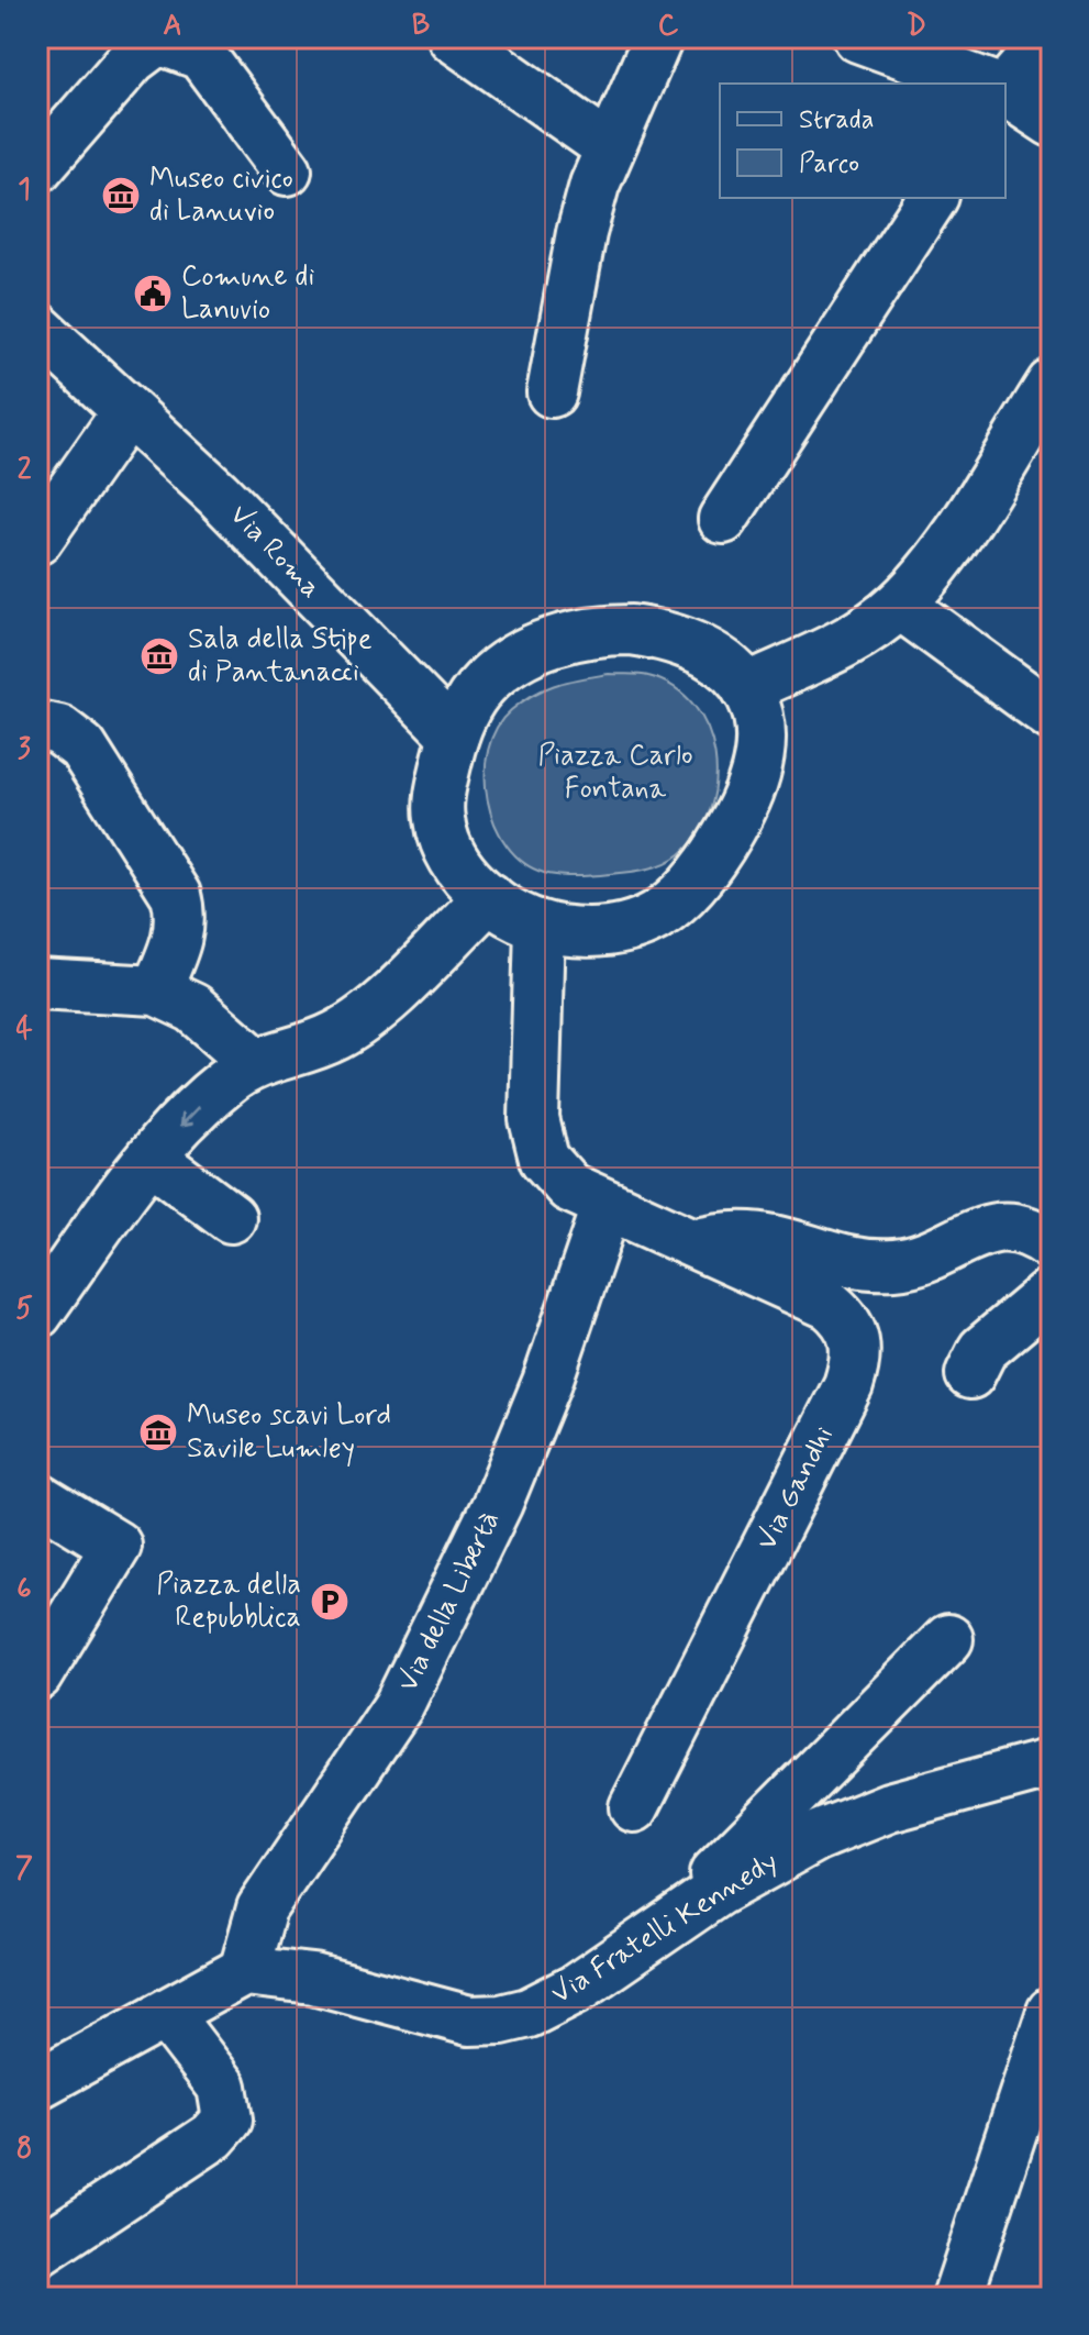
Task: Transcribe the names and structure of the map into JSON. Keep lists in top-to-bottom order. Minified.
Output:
{"streets":{"street":["Via Roma","Via Gandhi","Via della Libertà","Via Fratelli Kennedy"]},"crossings":[["Via Roma","Via Gandhi"],["Via Gandhi","Via della Libertà"],["Via della Libertà","Via Fratelli Kennedy"]],"parks":["Piazza Carlo Fontana"],"places":{"museum":["Museo civico di Lanuvio","Sala della Stipe di Pantanacci","Museo scavi Lord Savile Lumley"],"public building":["Comune di Lanuvio"],"parking":["Piazza della Repubblica"]},"legend":["Strada","Parco"],"grid":{"columns":["A","B","C","D"],"rows":["1","2","3","4","5","6","7","8"]}}
